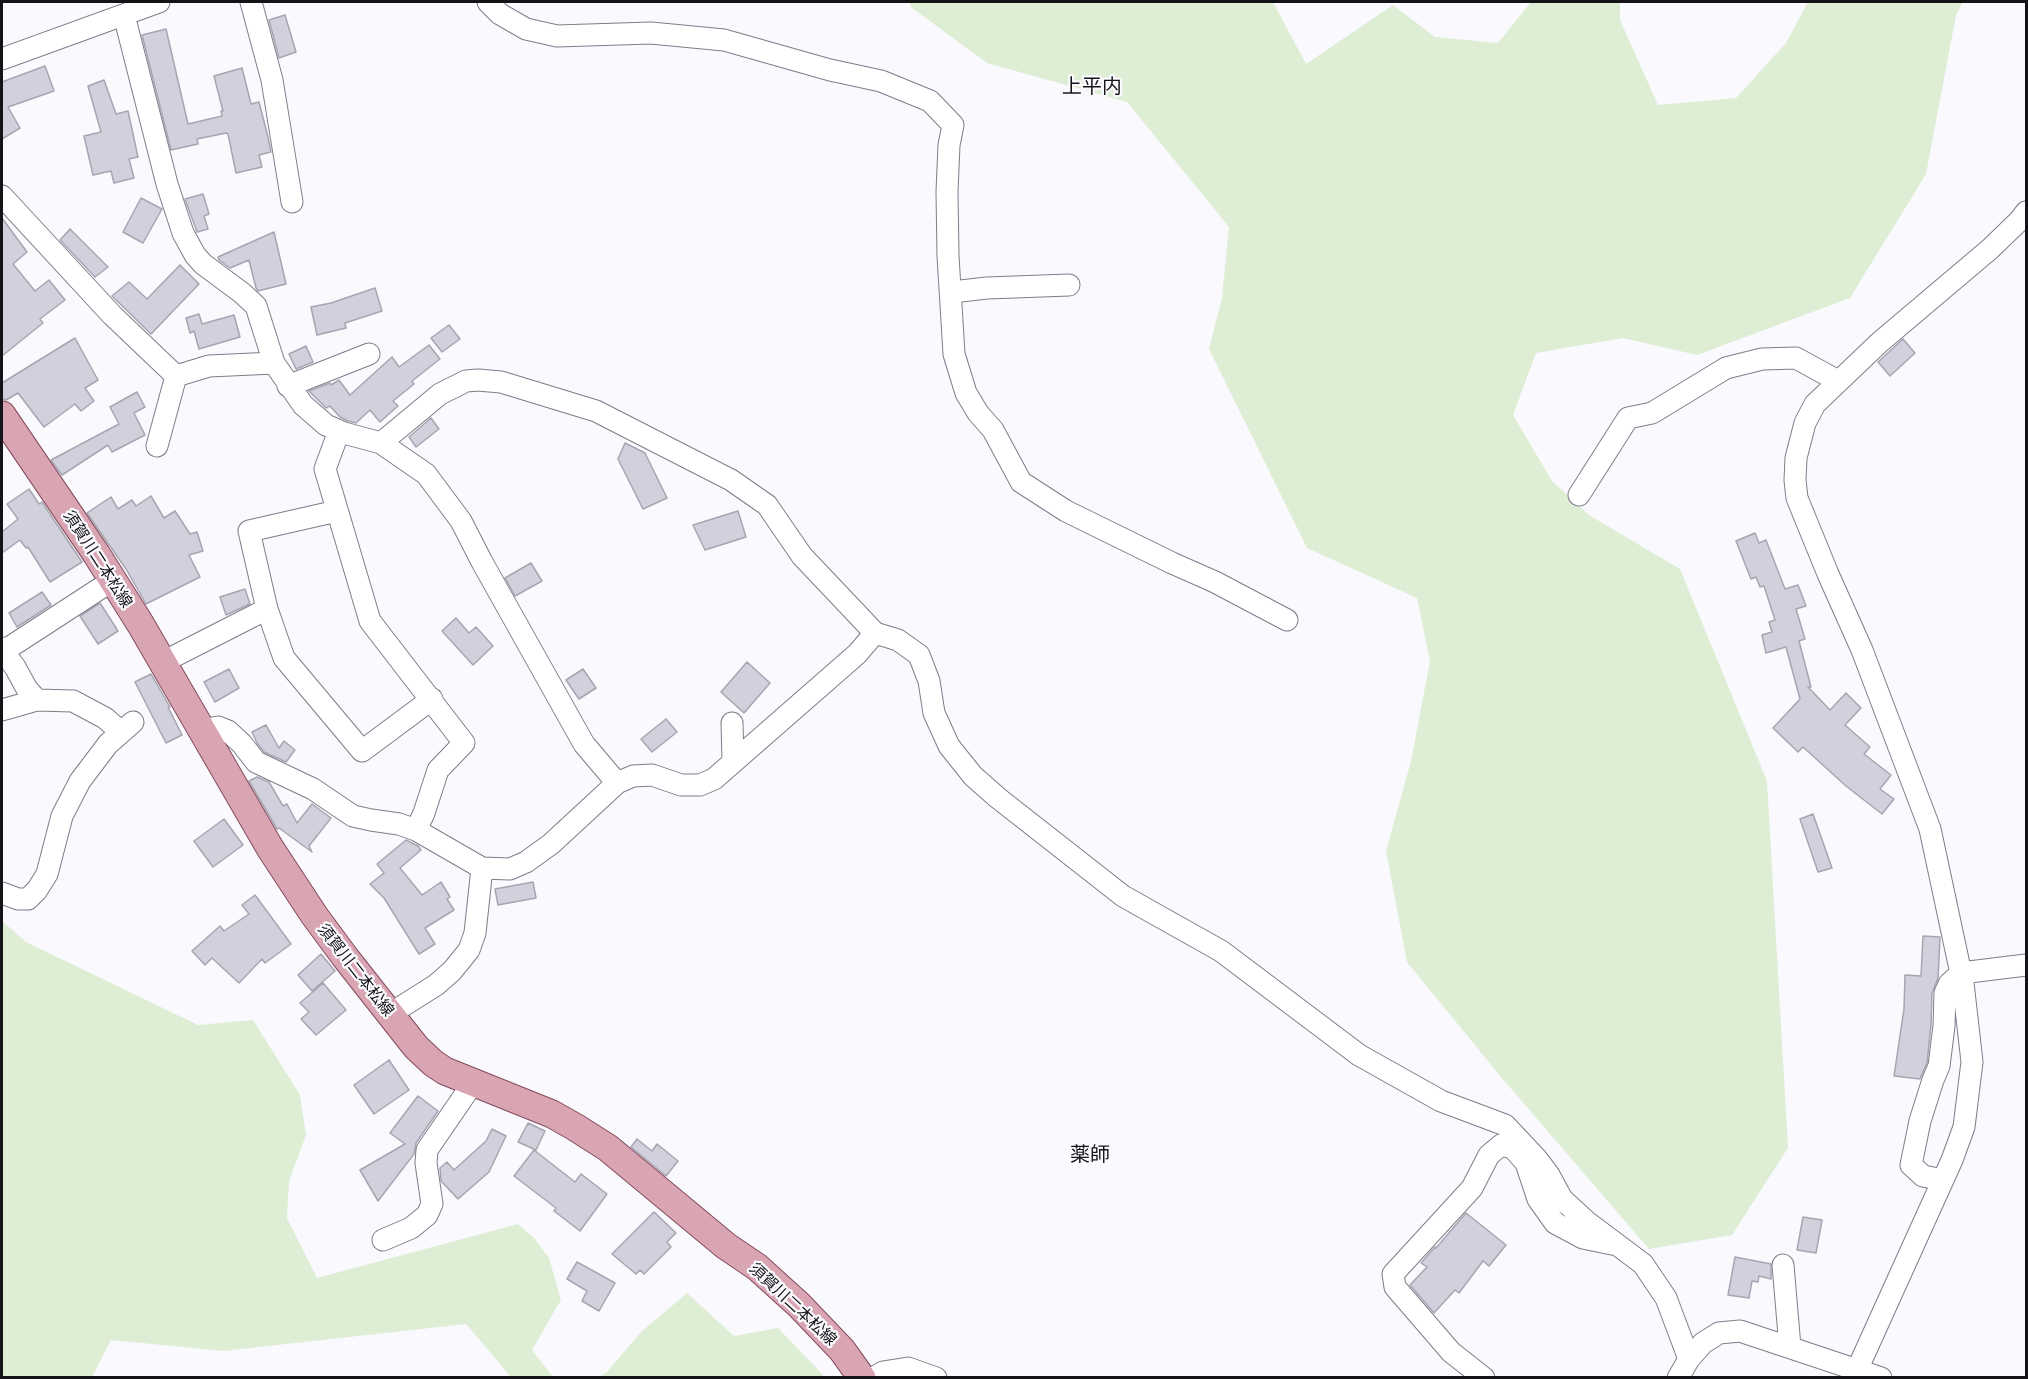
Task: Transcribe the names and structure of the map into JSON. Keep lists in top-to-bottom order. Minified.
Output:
{"streets":{"main road":["須賀川二本松線"]},"districts":["上平内","薬師"]}
